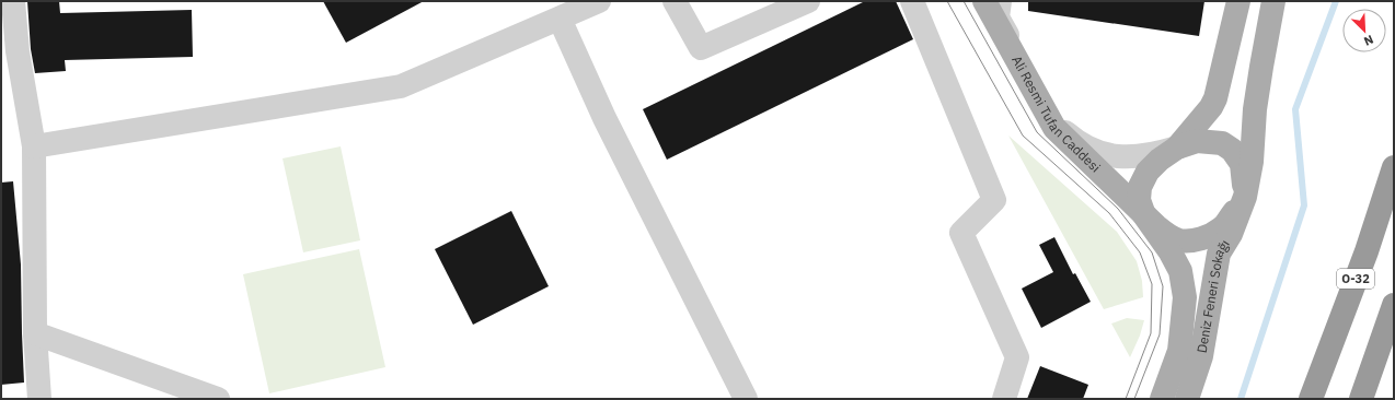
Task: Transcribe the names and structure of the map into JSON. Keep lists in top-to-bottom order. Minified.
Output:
{"streets":{"highway":["O-32"],"main road":["Ali Resmi Tufan Caddesi","Deniz Feneri Sokağı"]},"crossings":[["Ali Resmi Tufan Caddesi","Deniz Feneri Sokağı"]],"north":"bottom right"}
